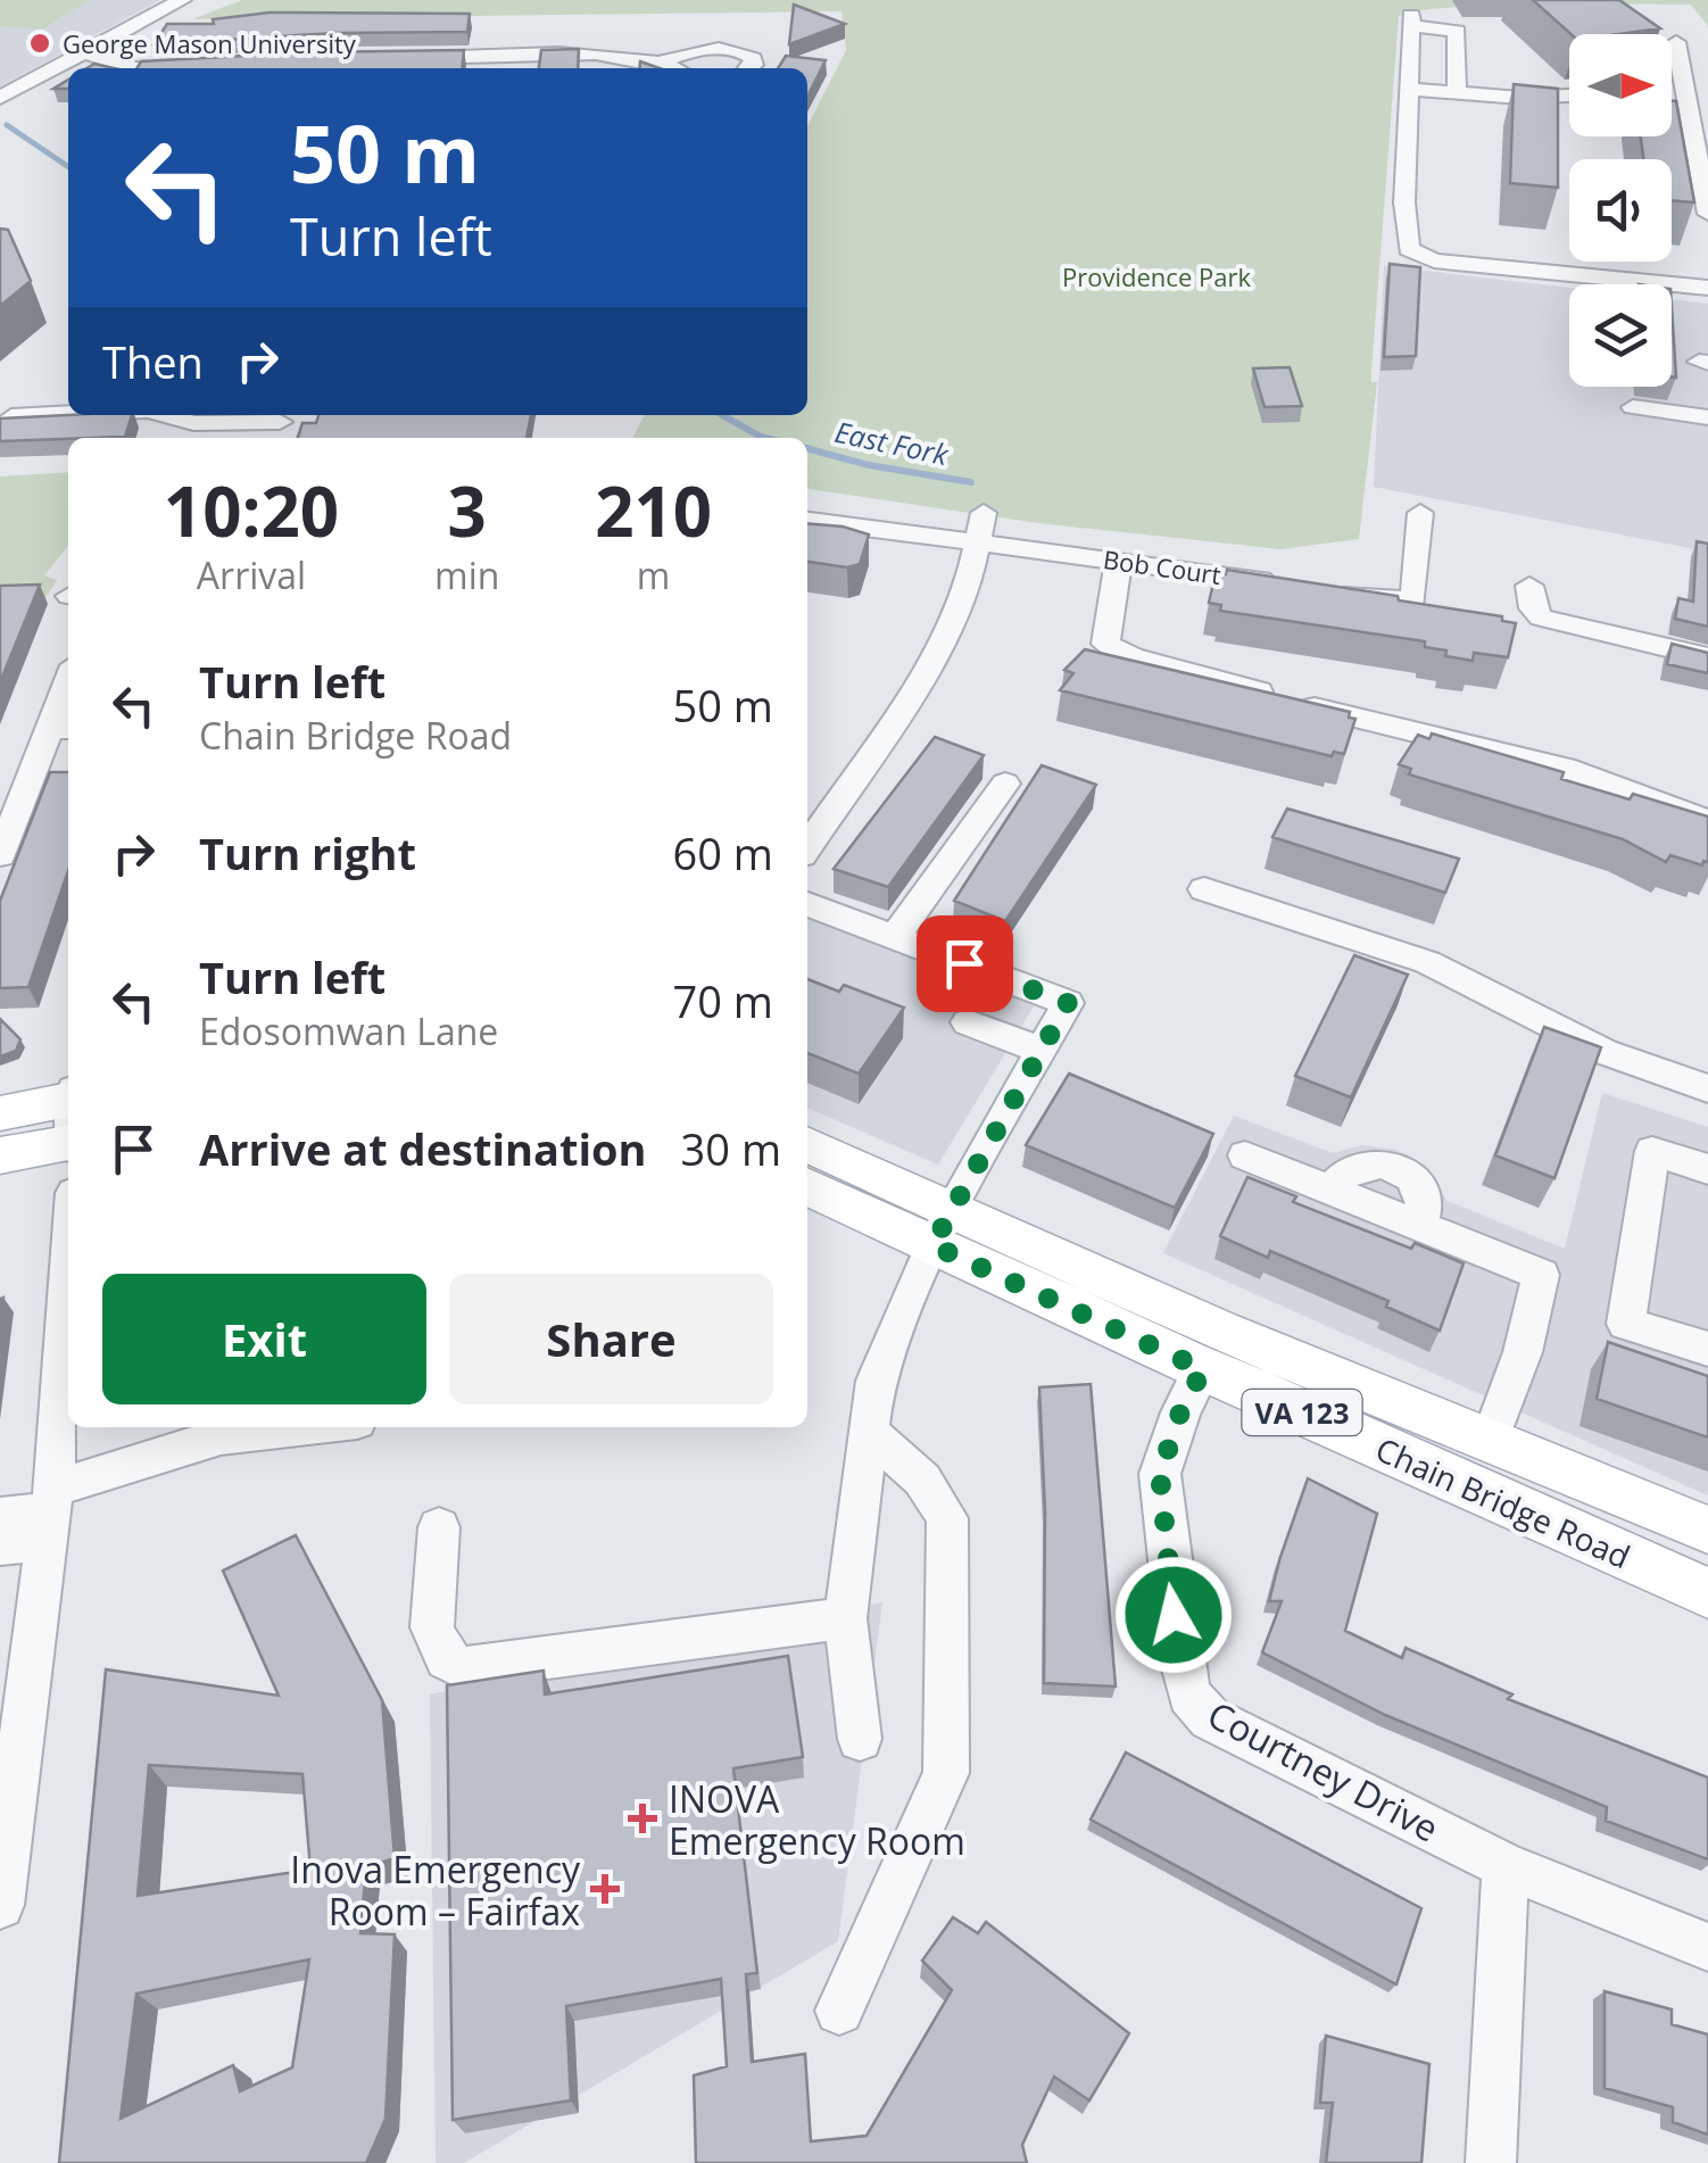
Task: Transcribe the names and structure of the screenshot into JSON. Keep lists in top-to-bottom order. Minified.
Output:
{"streets":{"main road":["VA 123","Chain Bridge Road"],"street":["Bob Court","Courtney Drive"]},"crossings":[["Chain Bridge Road","Courtney Drive"]],"water":["East Fork"],"parks":["Providence Park"],"places":{"other":["George Mason University"],"health":["INOVA Emergency Room","Inova Emergency Room – Fairfax"]},"north":"right","page":{"turn":["50 m","Turn left"],"then":"Then","eta":["10:20","Arrival","3","min","210","m"],"list":[{"name":"Turn left","note":"Chain Bridge Road","value":"50 m"},{"name":"Turn right","value":"60 m"},{"name":"Turn left","note":"Edosomwan Lane","value":"70 m"},{"name":"Arrive at destination","value":"30 m"}],"buttons":["Exit","Share"]}}
